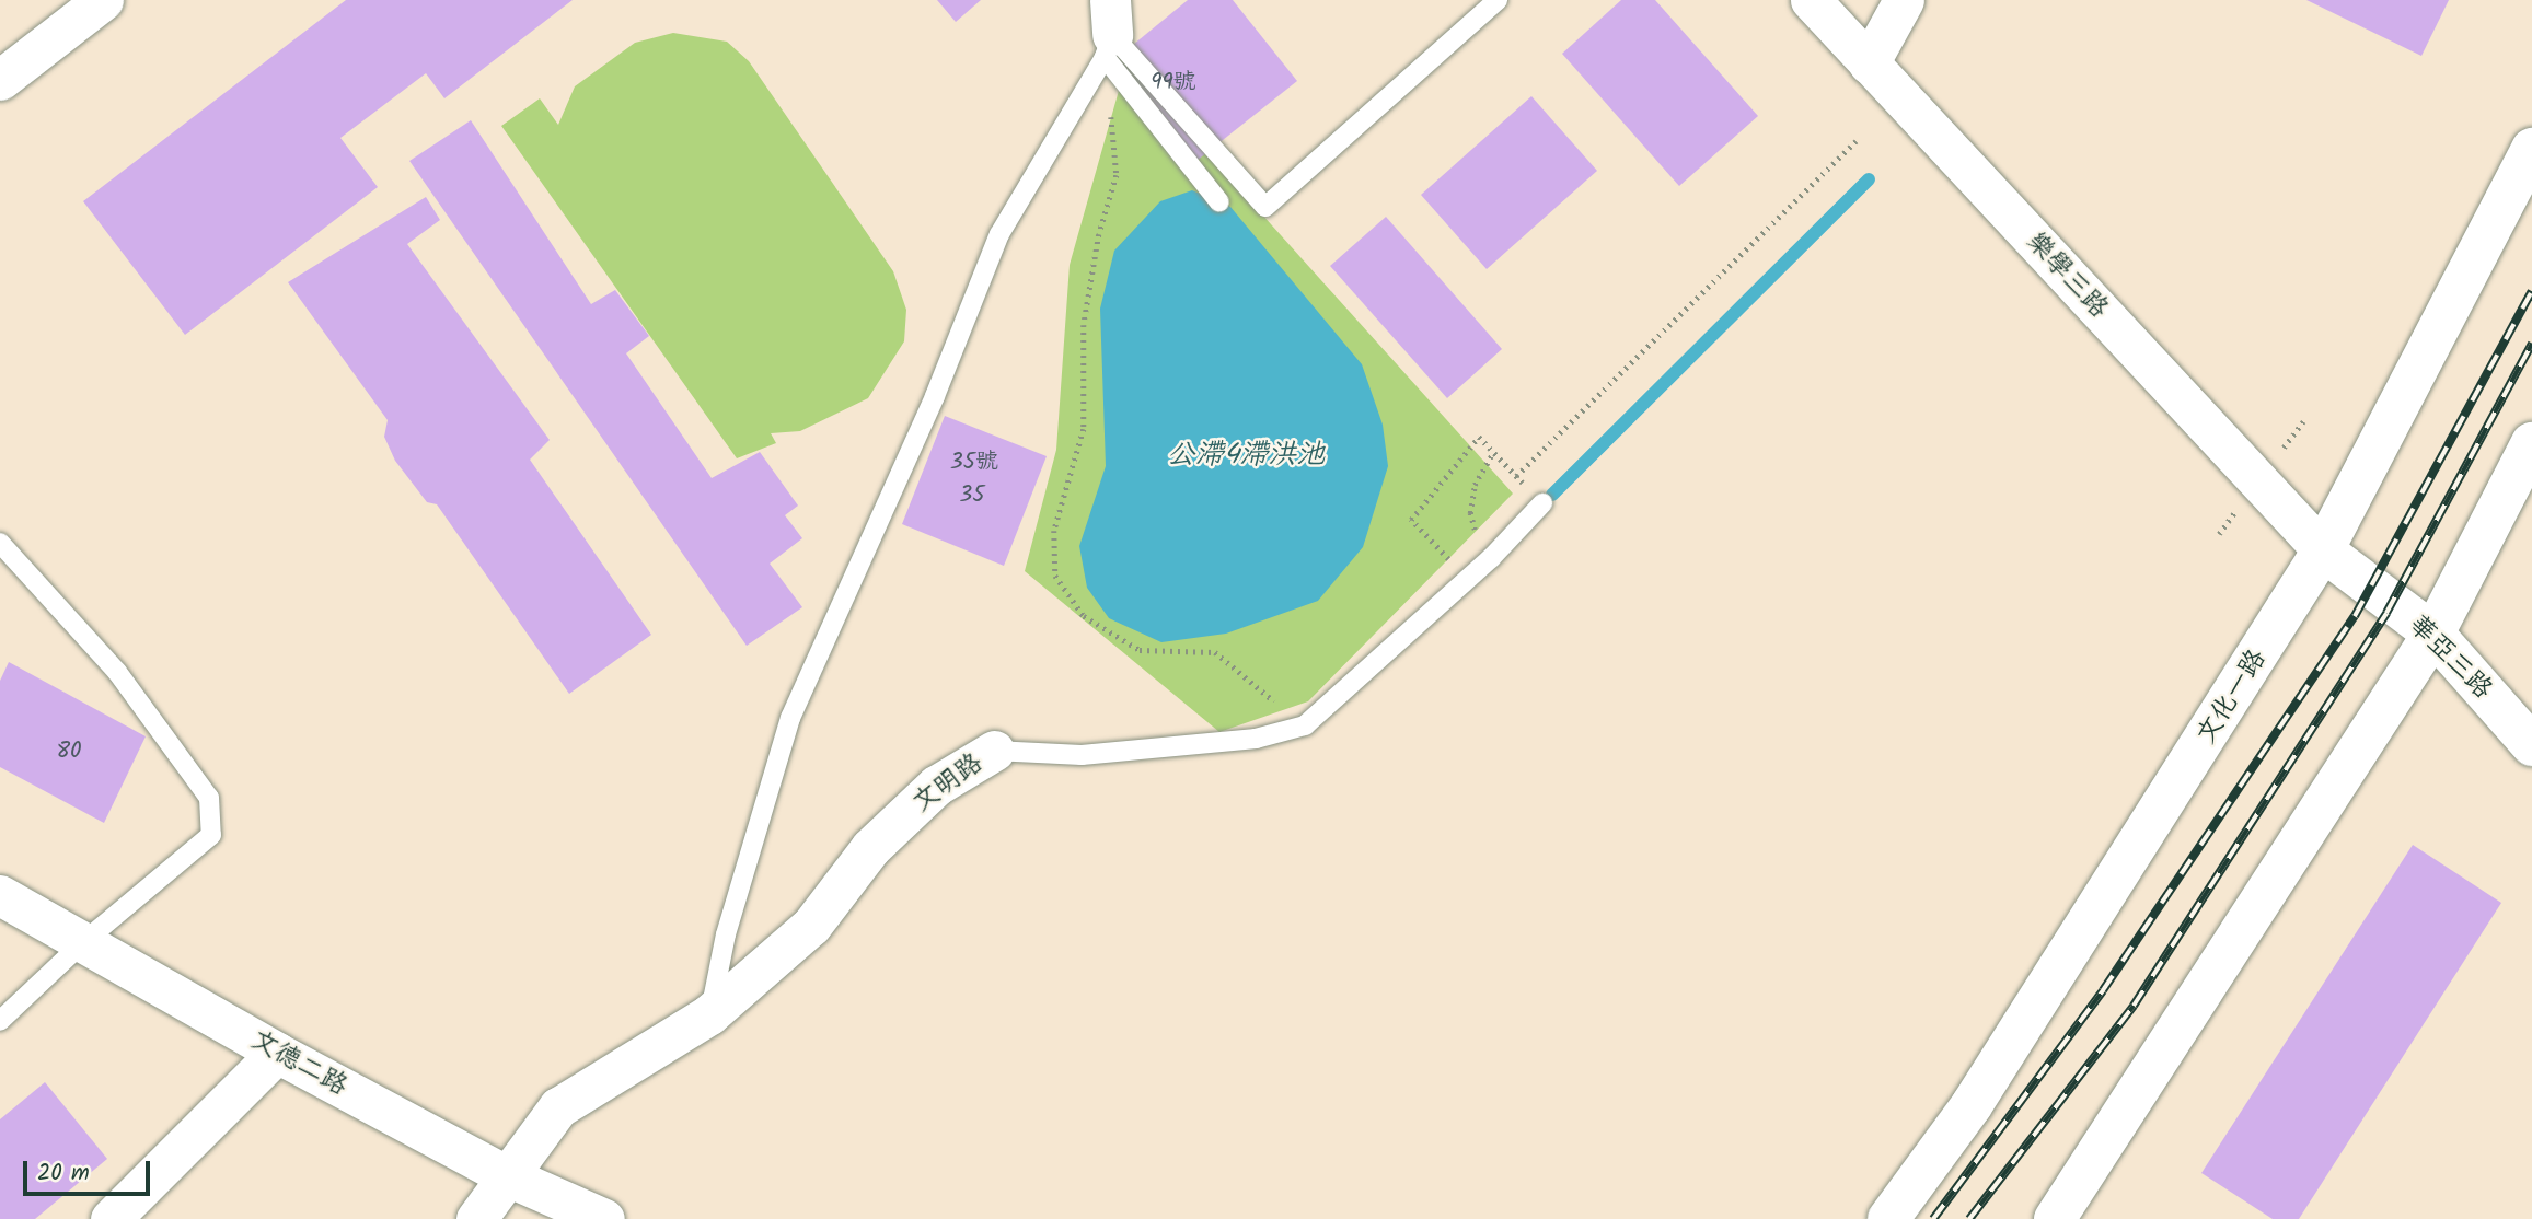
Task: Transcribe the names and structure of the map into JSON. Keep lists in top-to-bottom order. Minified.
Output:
{"streets":{"street":["樂學三路","華亞三路","文化一路","文明路","文德二路"]},"crossings":[["樂學三路","華亞三路"],["樂學三路","文化一路"],["華亞三路","文化一路"],["文明路","文德二路"]],"water":["公滯4滯洪池"],"house_numbers":["99號","35號","35","80"],"scale_bar":"20 m"}
